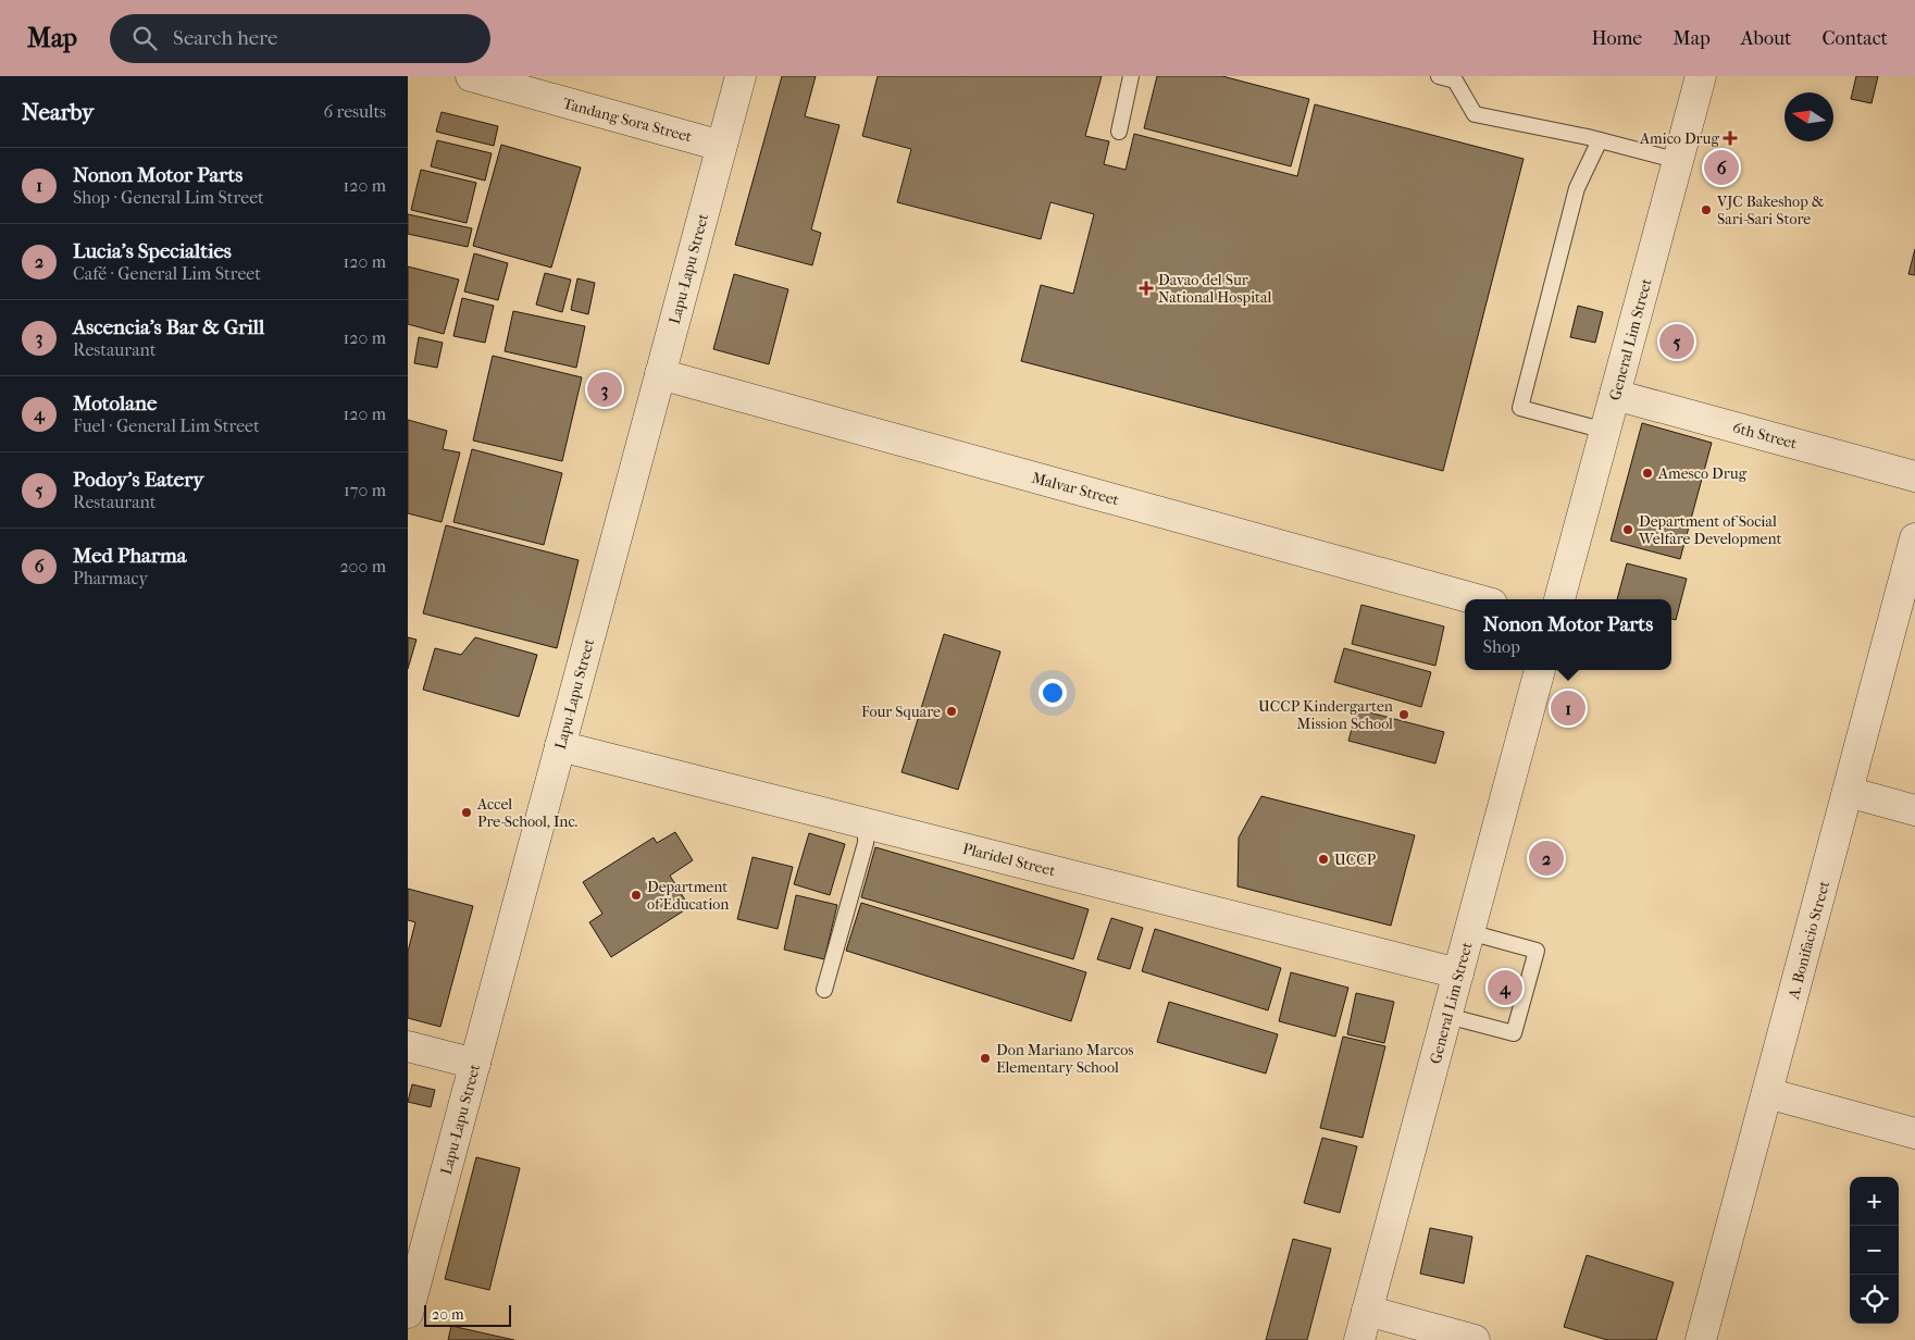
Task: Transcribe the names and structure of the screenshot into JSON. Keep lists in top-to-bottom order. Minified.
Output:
{"streets":{"street":["Tandang Sora Street","Lapu-Lapu Street","General Lim Street","6th Street","Malvar Street","Plaridel Street","A. Bonifacio Street"]},"crossings":[["Tandang Sora Street","Lapu-Lapu Street"],["Lapu-Lapu Street","Malvar Street"],["Lapu-Lapu Street","Plaridel Street"],["General Lim Street","6th Street"],["General Lim Street","Plaridel Street"]],"places":{"health":["Amico Drug","Davao del Sur National Hospital"],"other":["VJC Bakeshop & Sari-Sari Store","Amesco Drug","Department of Social Welfare Development","Four Square","UCCP Kindergarten Mission School","Accel Pre-School, Inc.","UCCP","Department of Education","Don Mariano Marcos Elementary School"]},"scale_bar":"20 m","north":"left","page":{"header":"Map","search":"Search here","nav":["Home","Map","About","Contact"],"heading":["Nearby","6 results"],"list":[{"mark":"1","name":"Nonon Motor Parts","note":"Shop · General Lim Street","value":"120 m"},{"mark":"2","name":"Lucia's Specialties","note":"Café · General Lim Street","value":"120 m"},{"mark":"3","name":"Ascencia's Bar & Grill","note":"Restaurant","value":"120 m"},{"mark":"4","name":"Motolane","note":"Fuel · General Lim Street","value":"120 m"},{"mark":"5","name":"Podoy's Eatery","note":"Restaurant","value":"170 m"},{"mark":"6","name":"Med Pharma","note":"Pharmacy","value":"200 m"}],"pins":["6","5","3","1","2","4"],"popup":["Nonon Motor Parts","Shop"],"map_buttons":["+","−"],"scale":"20 m"}}
